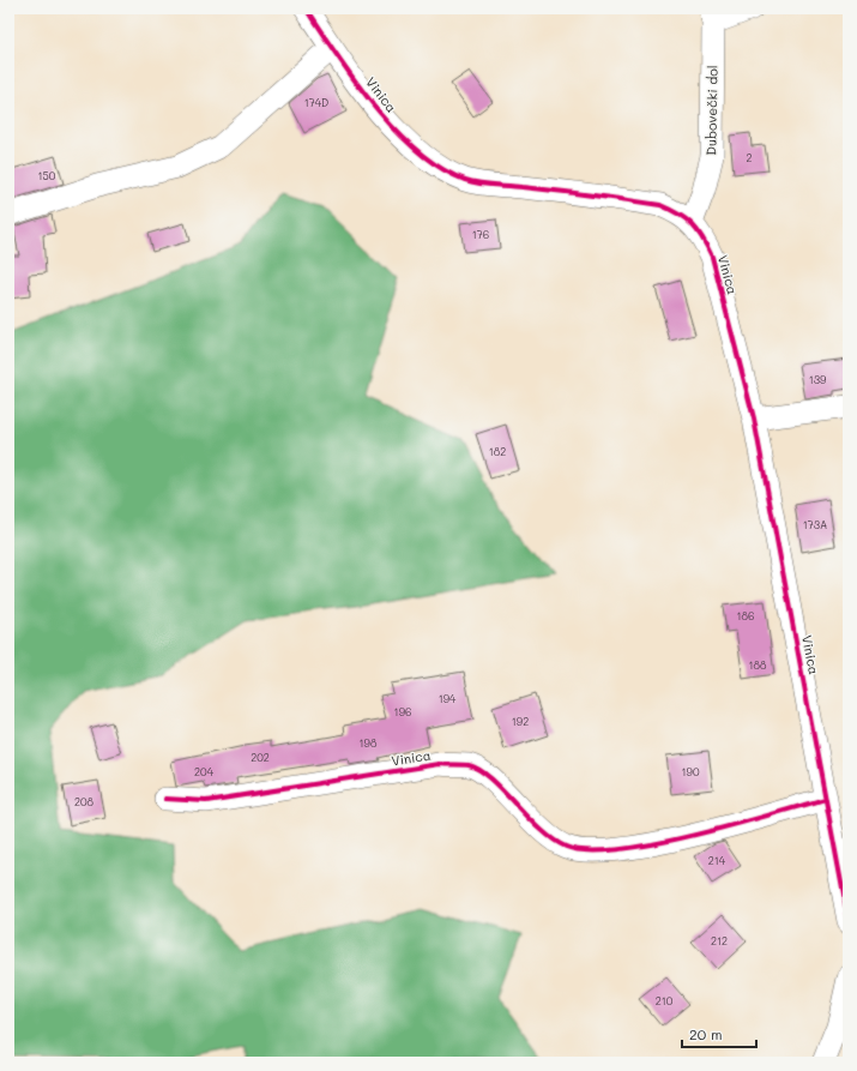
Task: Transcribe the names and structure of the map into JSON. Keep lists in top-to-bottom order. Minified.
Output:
{"streets":{"street":["Vinica","Dubovečki dol"]},"crossings":[["Vinica","Dubovečki dol"]],"house_numbers":["174D","2","150","176","139","182","173A","186","188","194","196","192","198","202","204","190","208","214","212","210"],"scale_bar":"20 m"}
